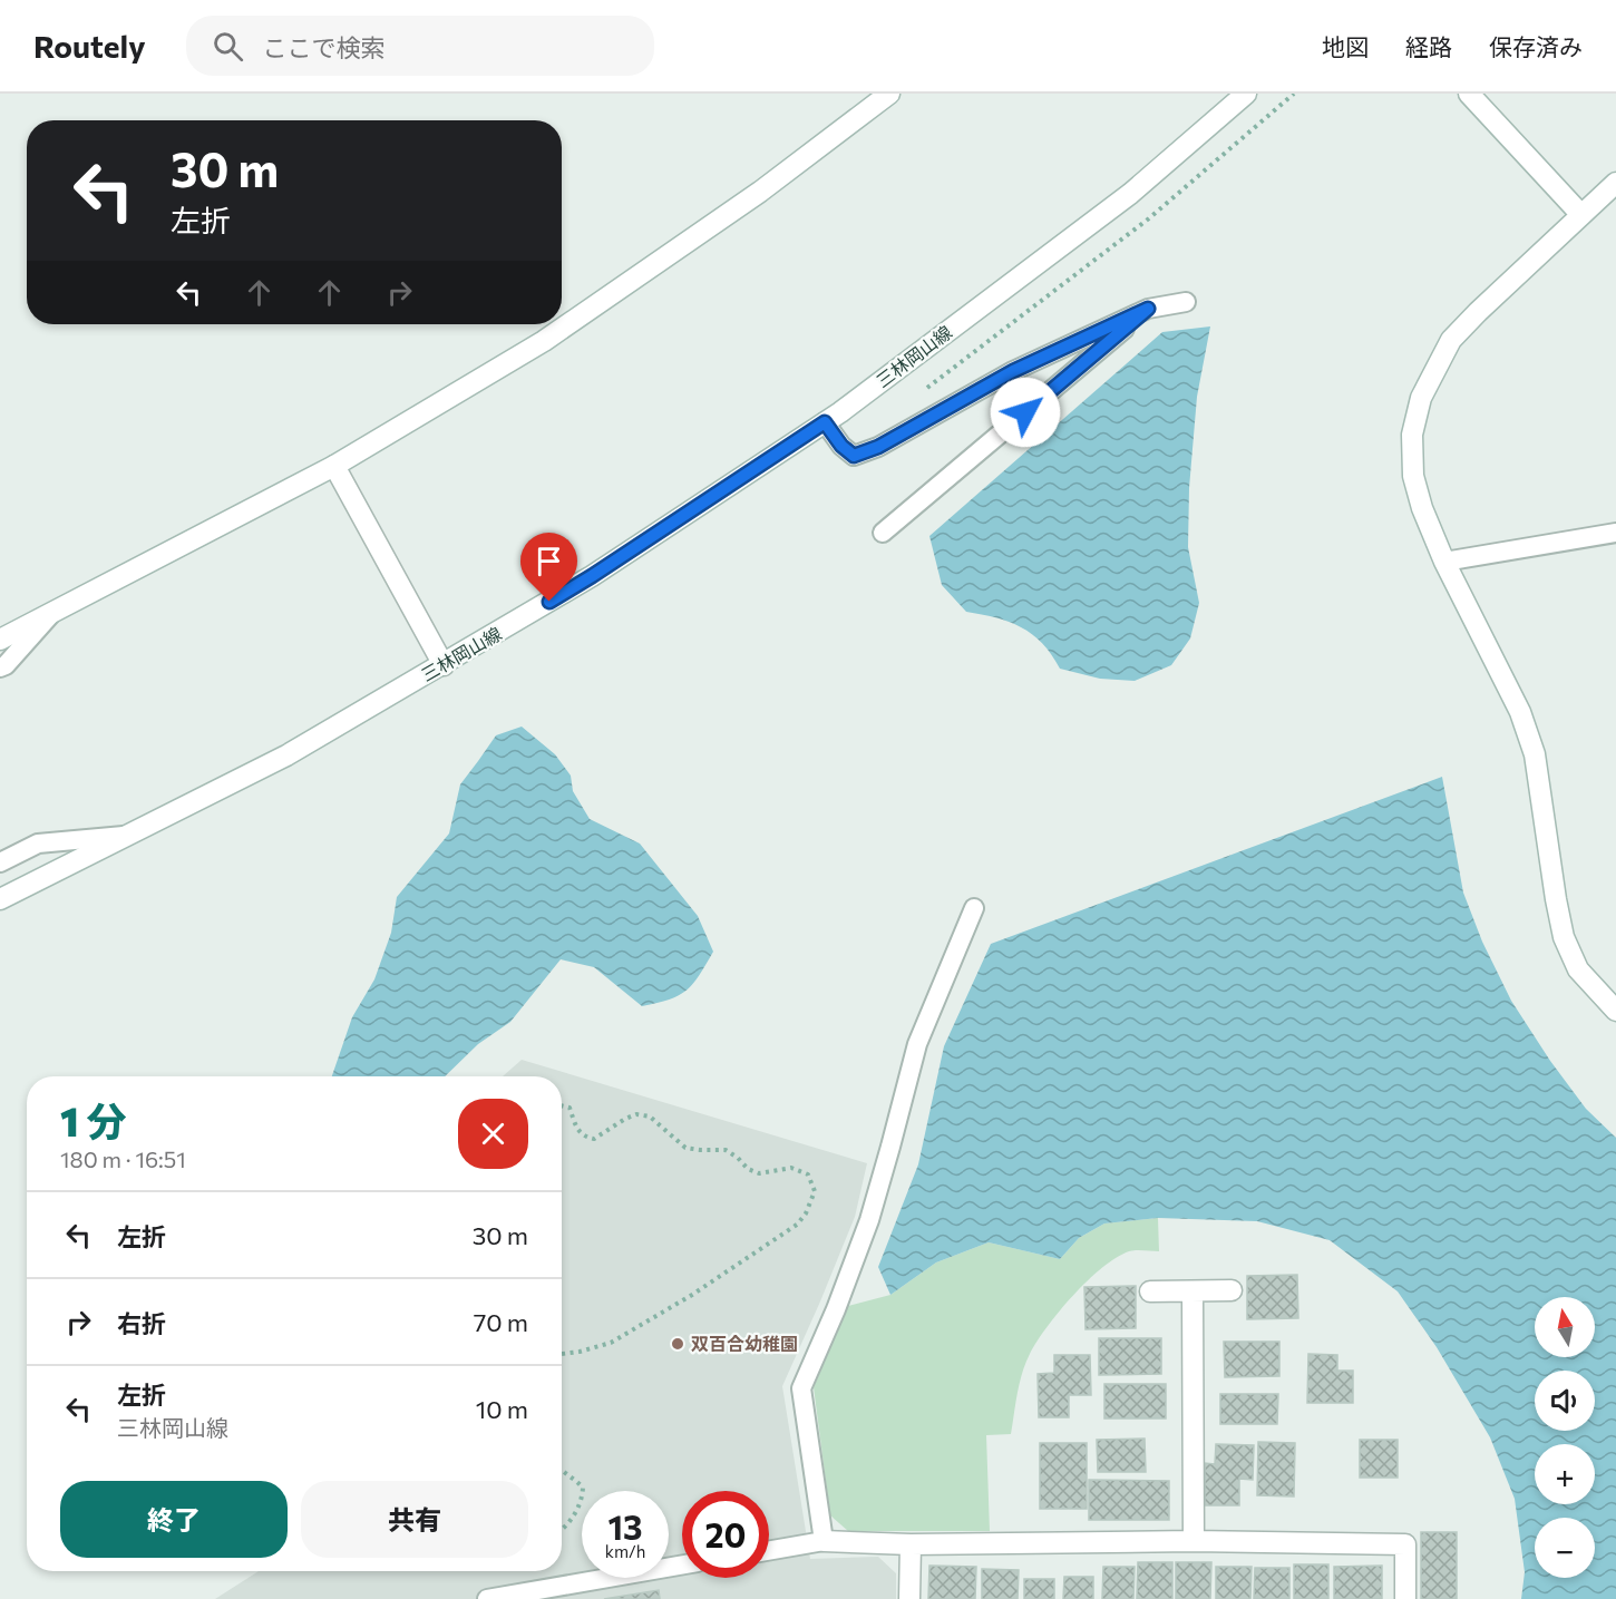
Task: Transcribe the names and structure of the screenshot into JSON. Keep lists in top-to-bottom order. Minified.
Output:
{"streets":{"main road":["三林岡山線"]},"places":["双百合幼稚園"],"north":"top","page":{"header":"Routely","search":"ここで検索","nav":["地図","経路","保存済み"],"turn":["30 m","左折"],"heading":["1 分","180 m · 16:51"],"list":[{"name":"左折","value":"30 m"},{"name":"右折","value":"70 m"},{"name":"左折","note":"三林岡山線","value":"10 m"}],"map_buttons":["+","−"],"buttons":["終了","共有"],"speed":"13 km/h","limit":"20"}}
